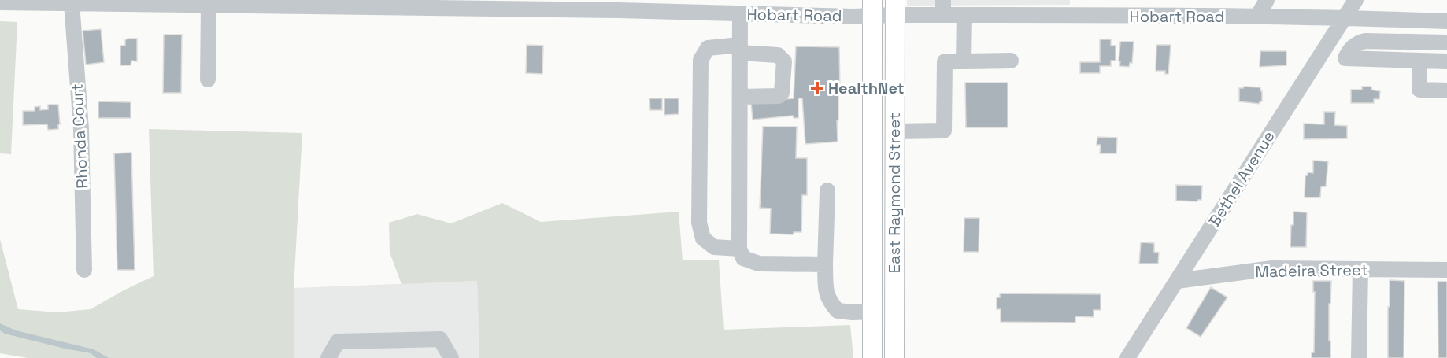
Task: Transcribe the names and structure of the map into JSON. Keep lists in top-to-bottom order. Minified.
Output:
{"streets":{"main road":["East Raymond Street"],"street":["Hobart Road","Rhonda Court","Bethel Avenue","Madeira Street"]},"crossings":[["Hobart Road","Rhonda Court"],["Hobart Road","Bethel Avenue"],["Hobart Road","East Raymond Street"],["Bethel Avenue","Madeira Street"]],"places":{"health":["HealthNet"]}}
